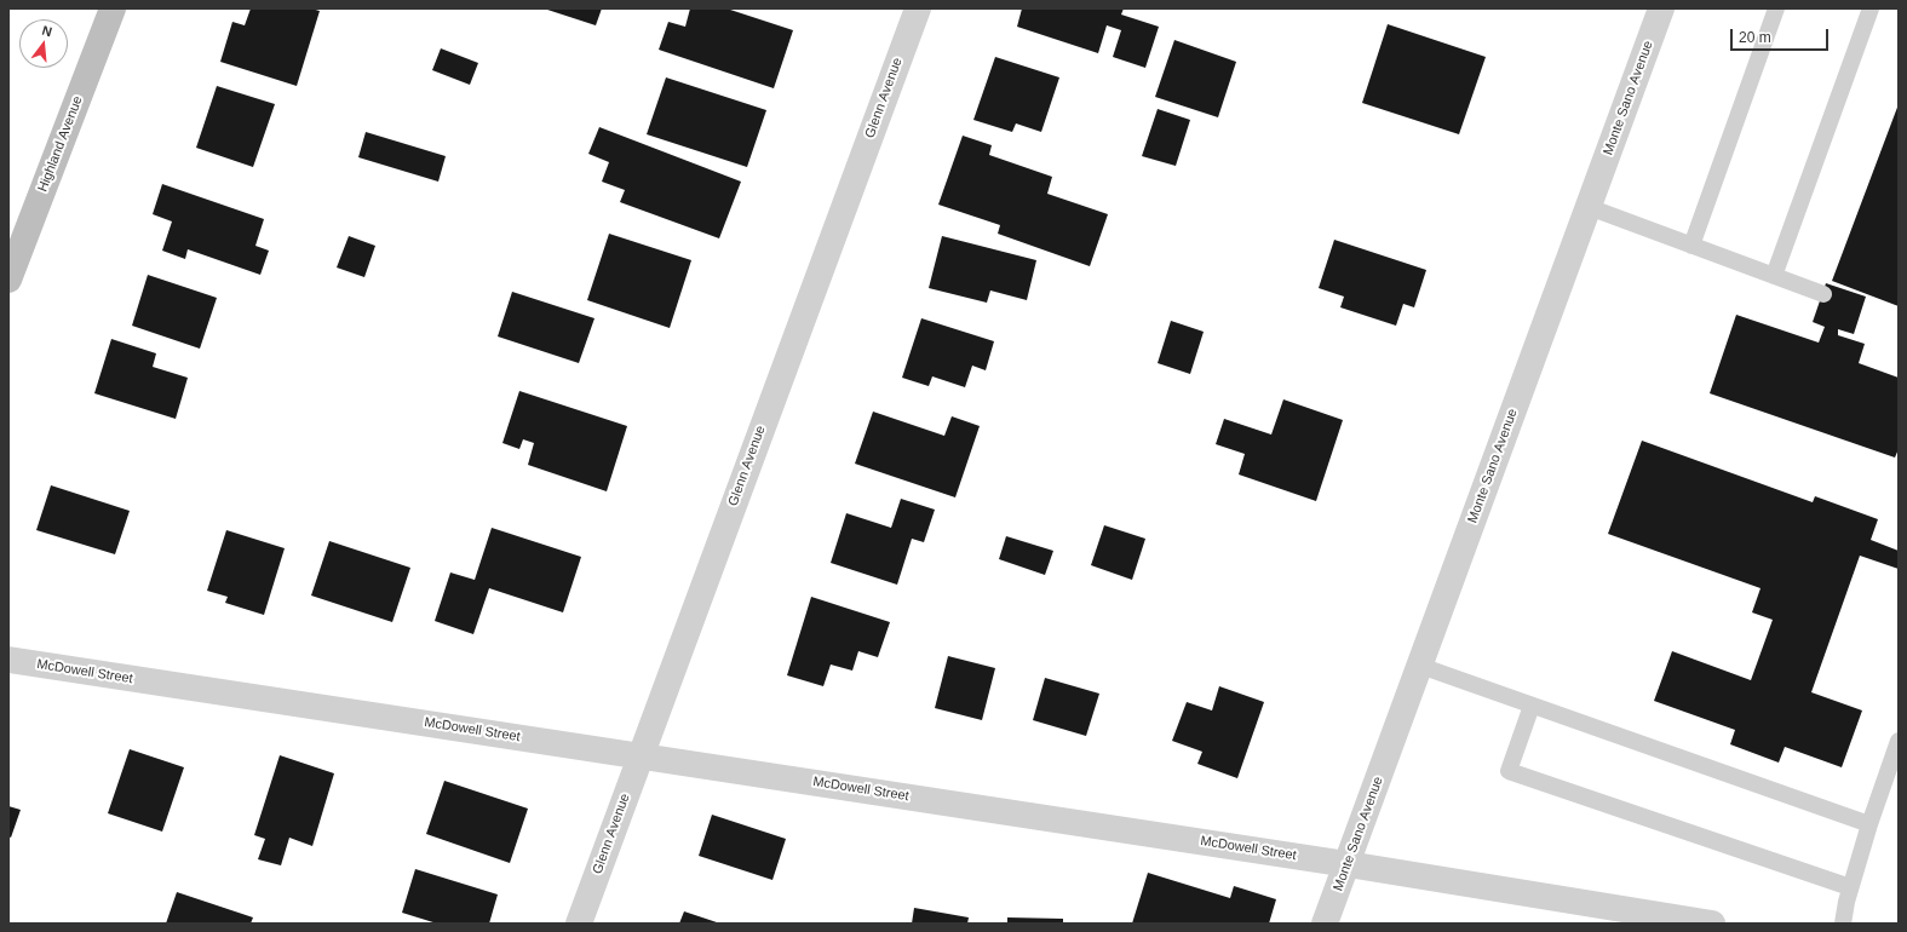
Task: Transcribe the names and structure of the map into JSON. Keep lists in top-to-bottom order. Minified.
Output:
{"streets":{"main road":["Highland Avenue"],"street":["Glenn Avenue","Monte Sano Avenue","McDowell Street"]},"crossings":[["Glenn Avenue","McDowell Street"],["Monte Sano Avenue","McDowell Street"]],"scale_bar":"20 m","north":"top"}
